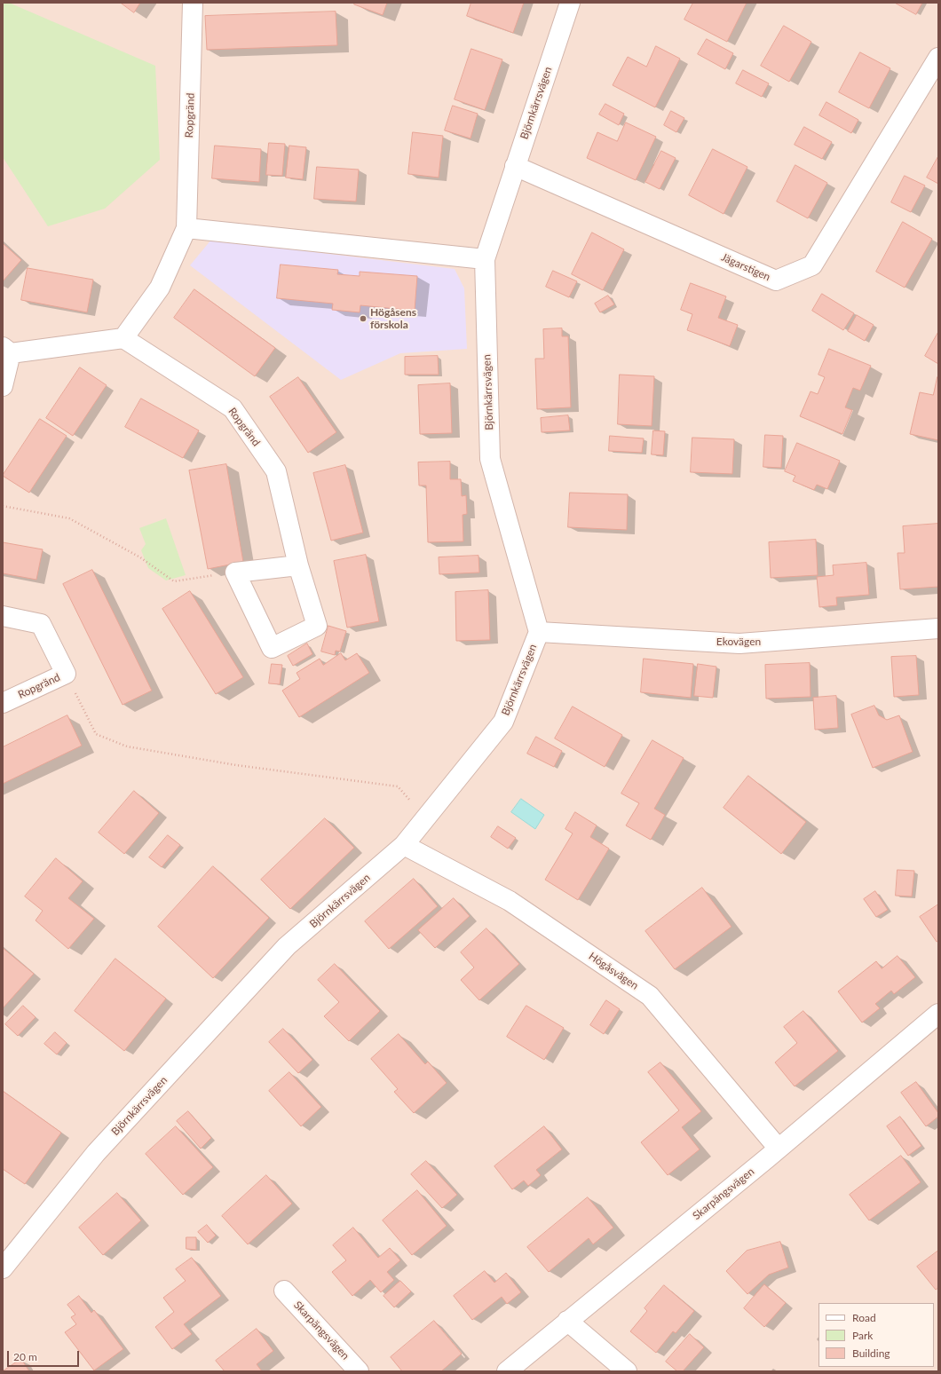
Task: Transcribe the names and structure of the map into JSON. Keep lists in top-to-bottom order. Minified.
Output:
{"streets":{"street":["Björnkärrsvägen","Ropgränd","Jägarstigen","Ekovägen","Högåsvägen","Skarpängsvägen"]},"crossings":[["Björnkärrsvägen","Jägarstigen"],["Björnkärrsvägen","Ekovägen"],["Björnkärrsvägen","Högåsvägen"],["Högåsvägen","Skarpängsvägen"]],"places":["Högåsens förskola"],"legend":["Road","Park","Building"],"scale_bar":"20 m"}
